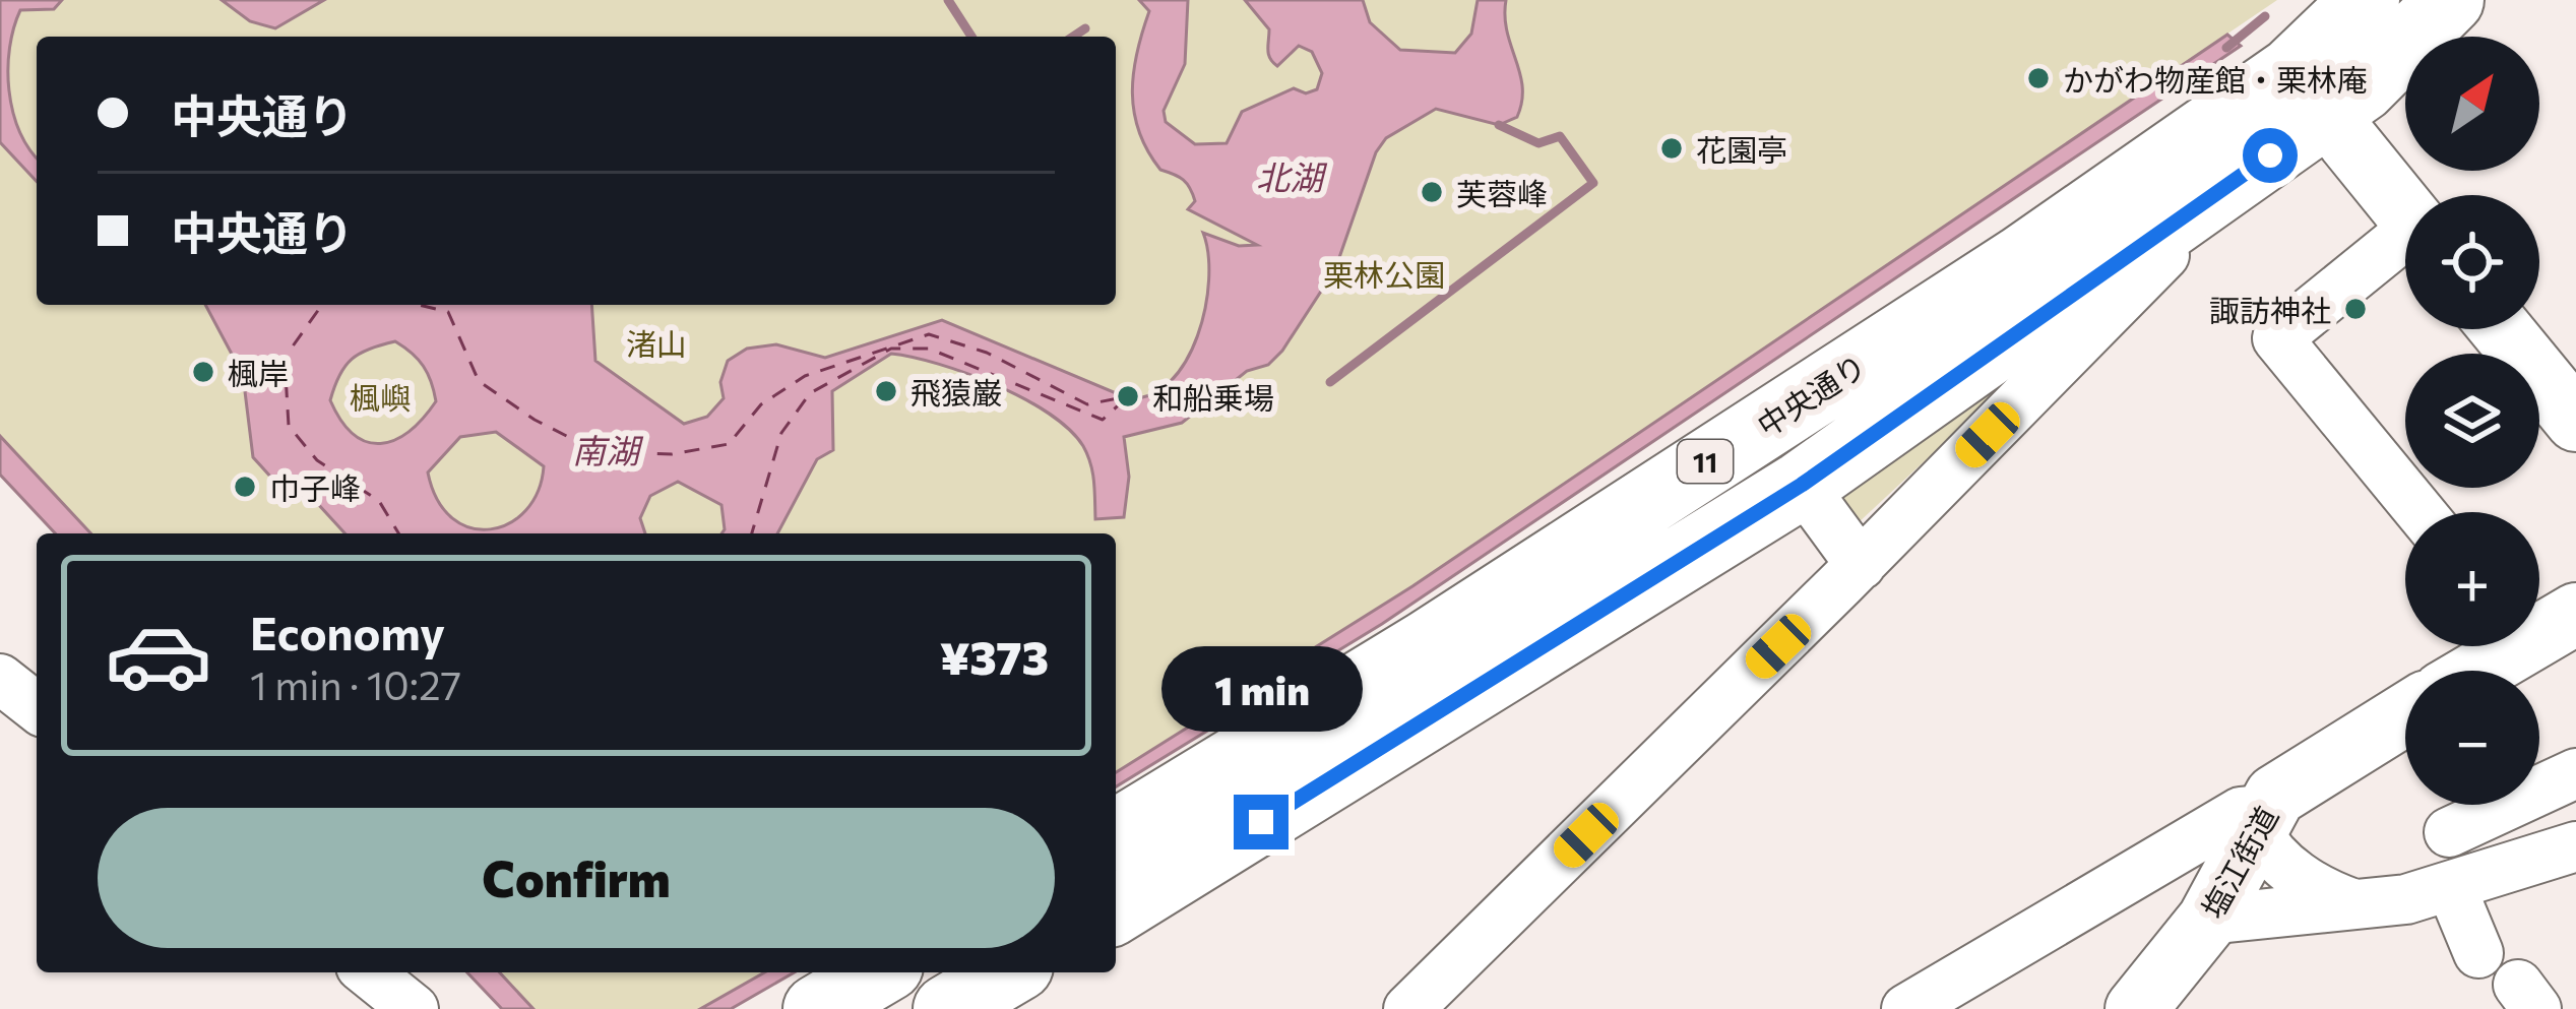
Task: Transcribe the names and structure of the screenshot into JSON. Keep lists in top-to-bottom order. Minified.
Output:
{"streets":{"highway":["中央通り","11"],"main road":["塩江街道"]},"water":["北湖","南湖"],"parks":["栗林公園","渚山","楓嶼"],"places":["かがわ物産館・栗林庵","花園亭","芙蓉峰","諏訪神社","楓岸","飛猿巌","和船乗場","巾子峰"],"north":"top right","page":{"map_buttons":["+","−"],"banner":["中央通り","中央通り"],"list":[{"name":"Economy","note":"1 min · 10:27","value":"¥373"}],"bubble":"1 min","buttons":"Confirm"}}
